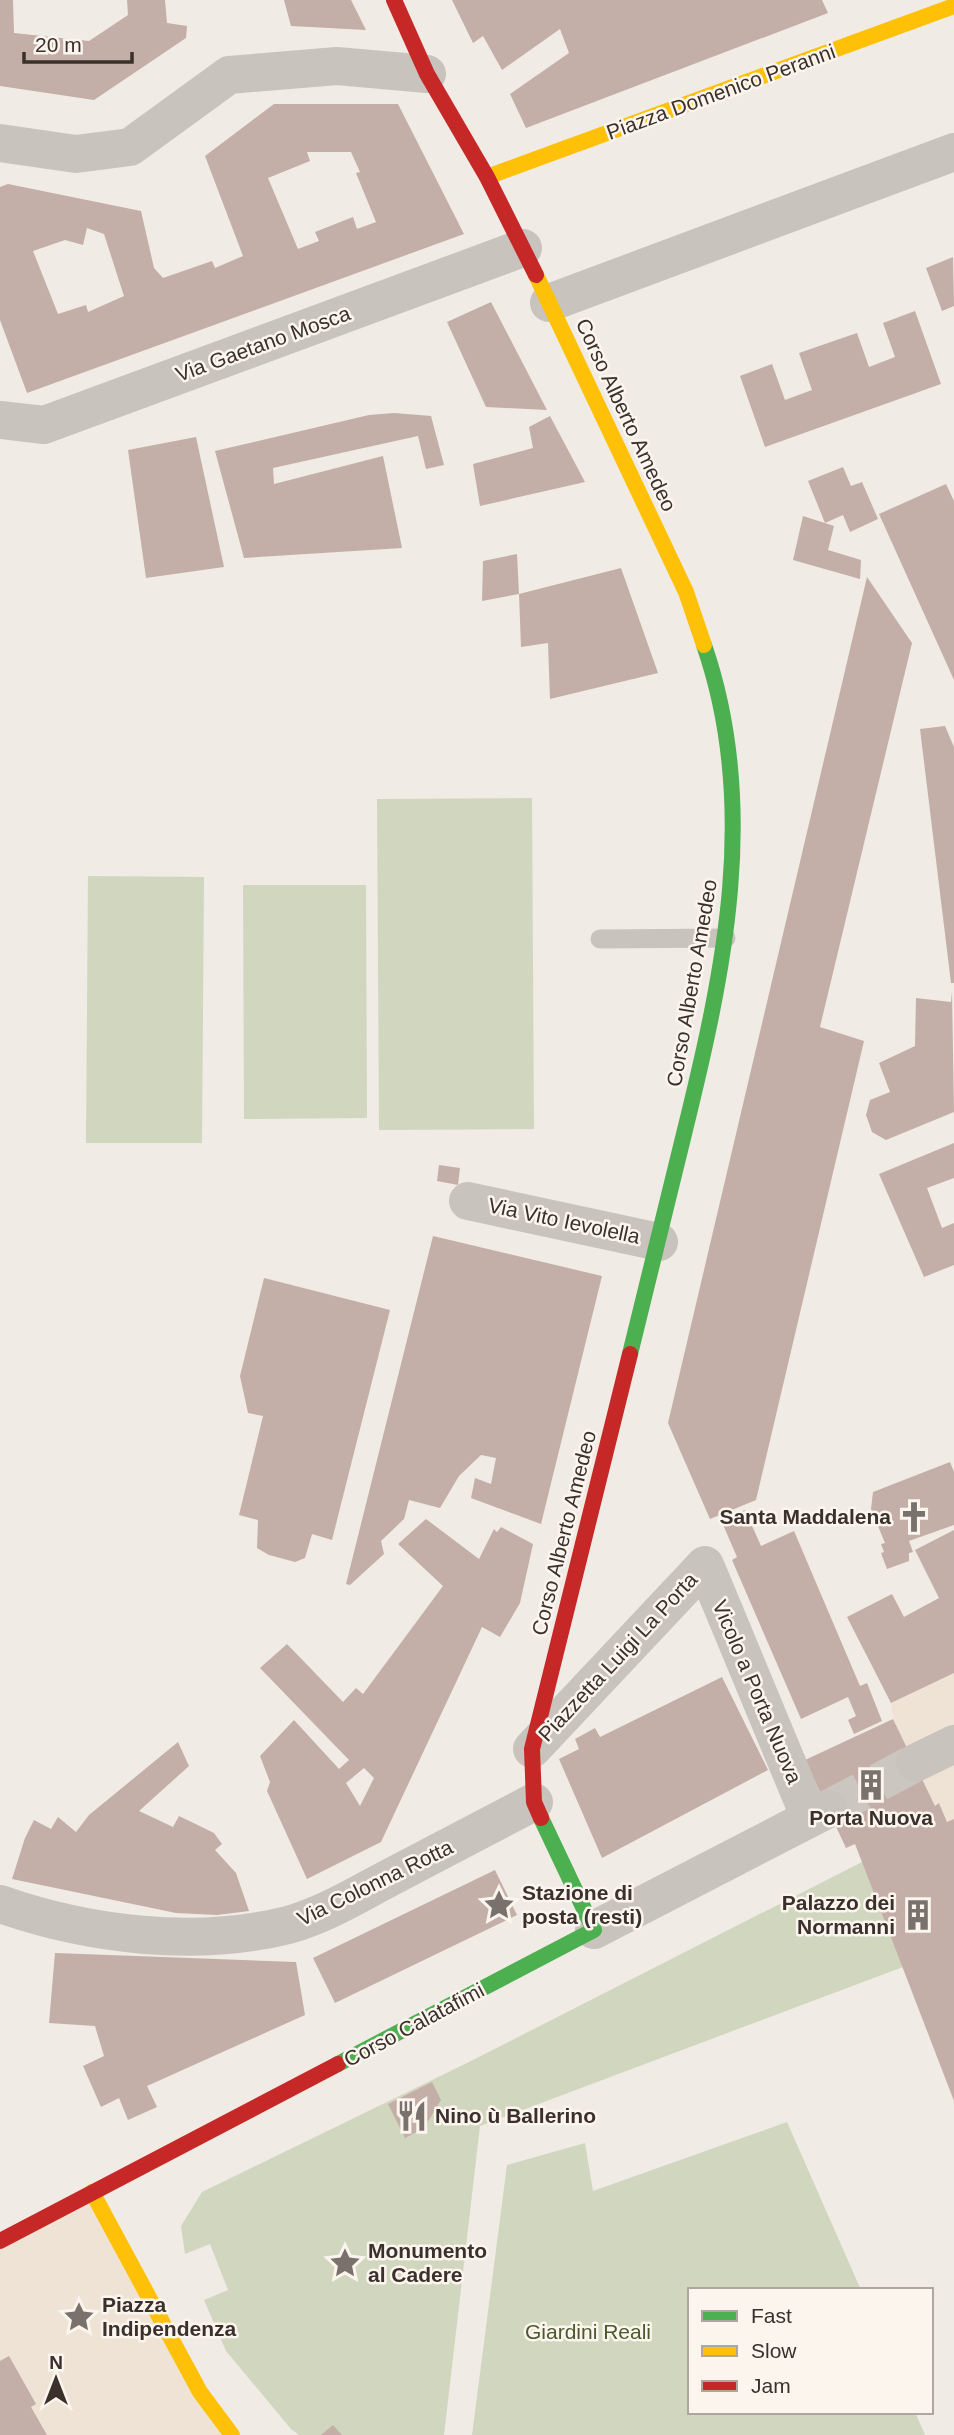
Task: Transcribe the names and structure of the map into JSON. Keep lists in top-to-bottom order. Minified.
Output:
{"streets":{"street":["Piazza Domenico Peranni","Via Gaetano Mosca","Corso Alberto Amedeo","Via Vito Ievolella","Piazzetta Luigi La Porta","Vicolo a Porta Nuova","Via Colonna Rotta","Corso Calatafimi"]},"crossings":[["Piazza Domenico Peranni","Corso Alberto Amedeo"],["Via Gaetano Mosca","Corso Alberto Amedeo"],["Corso Alberto Amedeo","Via Vito Ievolella"],["Corso Alberto Amedeo","Piazzetta Luigi La Porta"],["Corso Alberto Amedeo","Via Colonna Rotta"],["Corso Alberto Amedeo","Corso Calatafimi"],["Piazzetta Luigi La Porta","Vicolo a Porta Nuova"],["Vicolo a Porta Nuova","Corso Calatafimi"]],"parks":["Giardini Reali"],"places":{"church":["Santa Maddalena"],"building":["Porta Nuova","Palazzo dei Normanni"],"place":["Stazione di posta (resti)","Monumento al Cadere","Piazza Indipendenza"],"restaurant":["Nino ù Ballerino"]},"legend":["Fast","Slow","Jam"],"scale_bar":"20 m","north":"top"}
